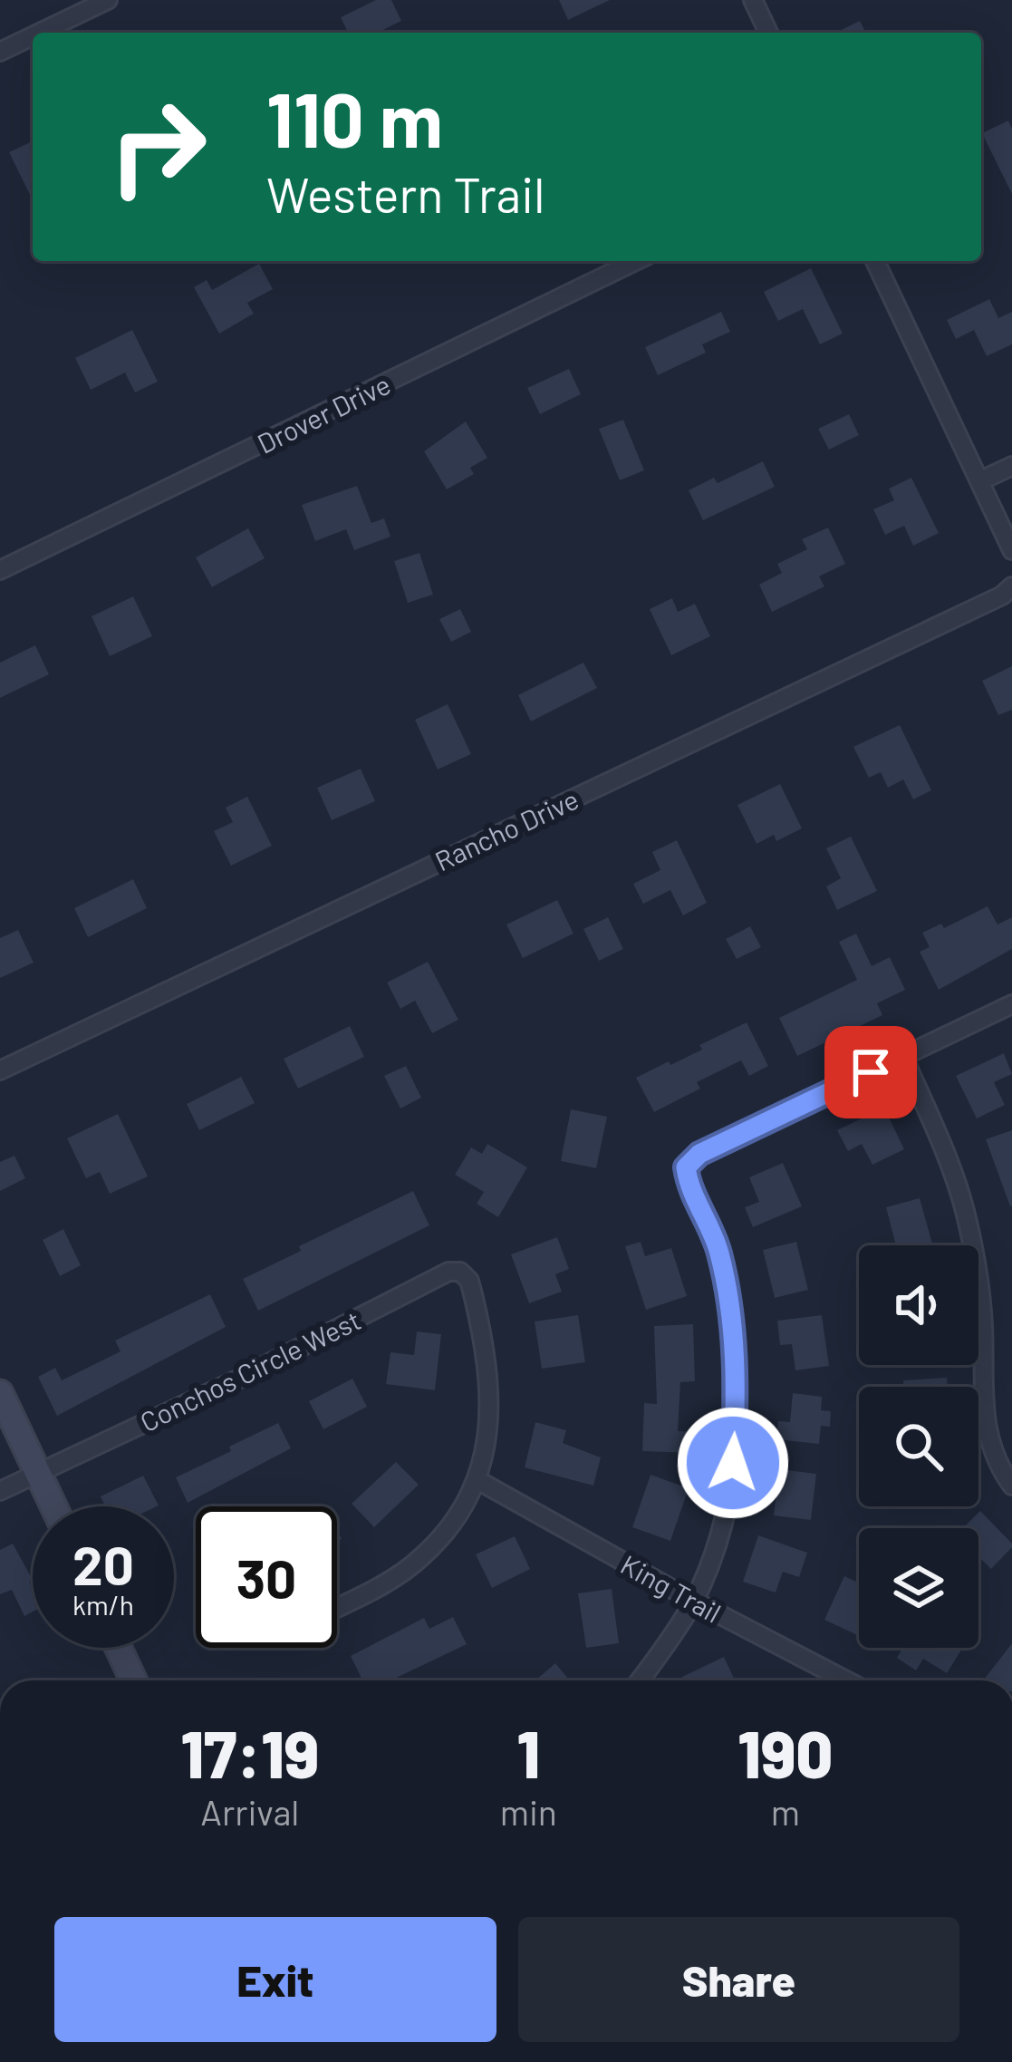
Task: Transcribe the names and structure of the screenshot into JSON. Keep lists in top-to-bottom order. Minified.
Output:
{"streets":{"street":["Drover Drive","Rancho Drive","Conchos Circle West","King Trail"]},"crossings":[["Conchos Circle West","King Trail"]],"page":{"turn":["110 m","Western Trail"],"speed":"20 km/h","limit":"30","eta":["17:19","Arrival","1","min","190","m"],"buttons":["Exit","Share"]}}
